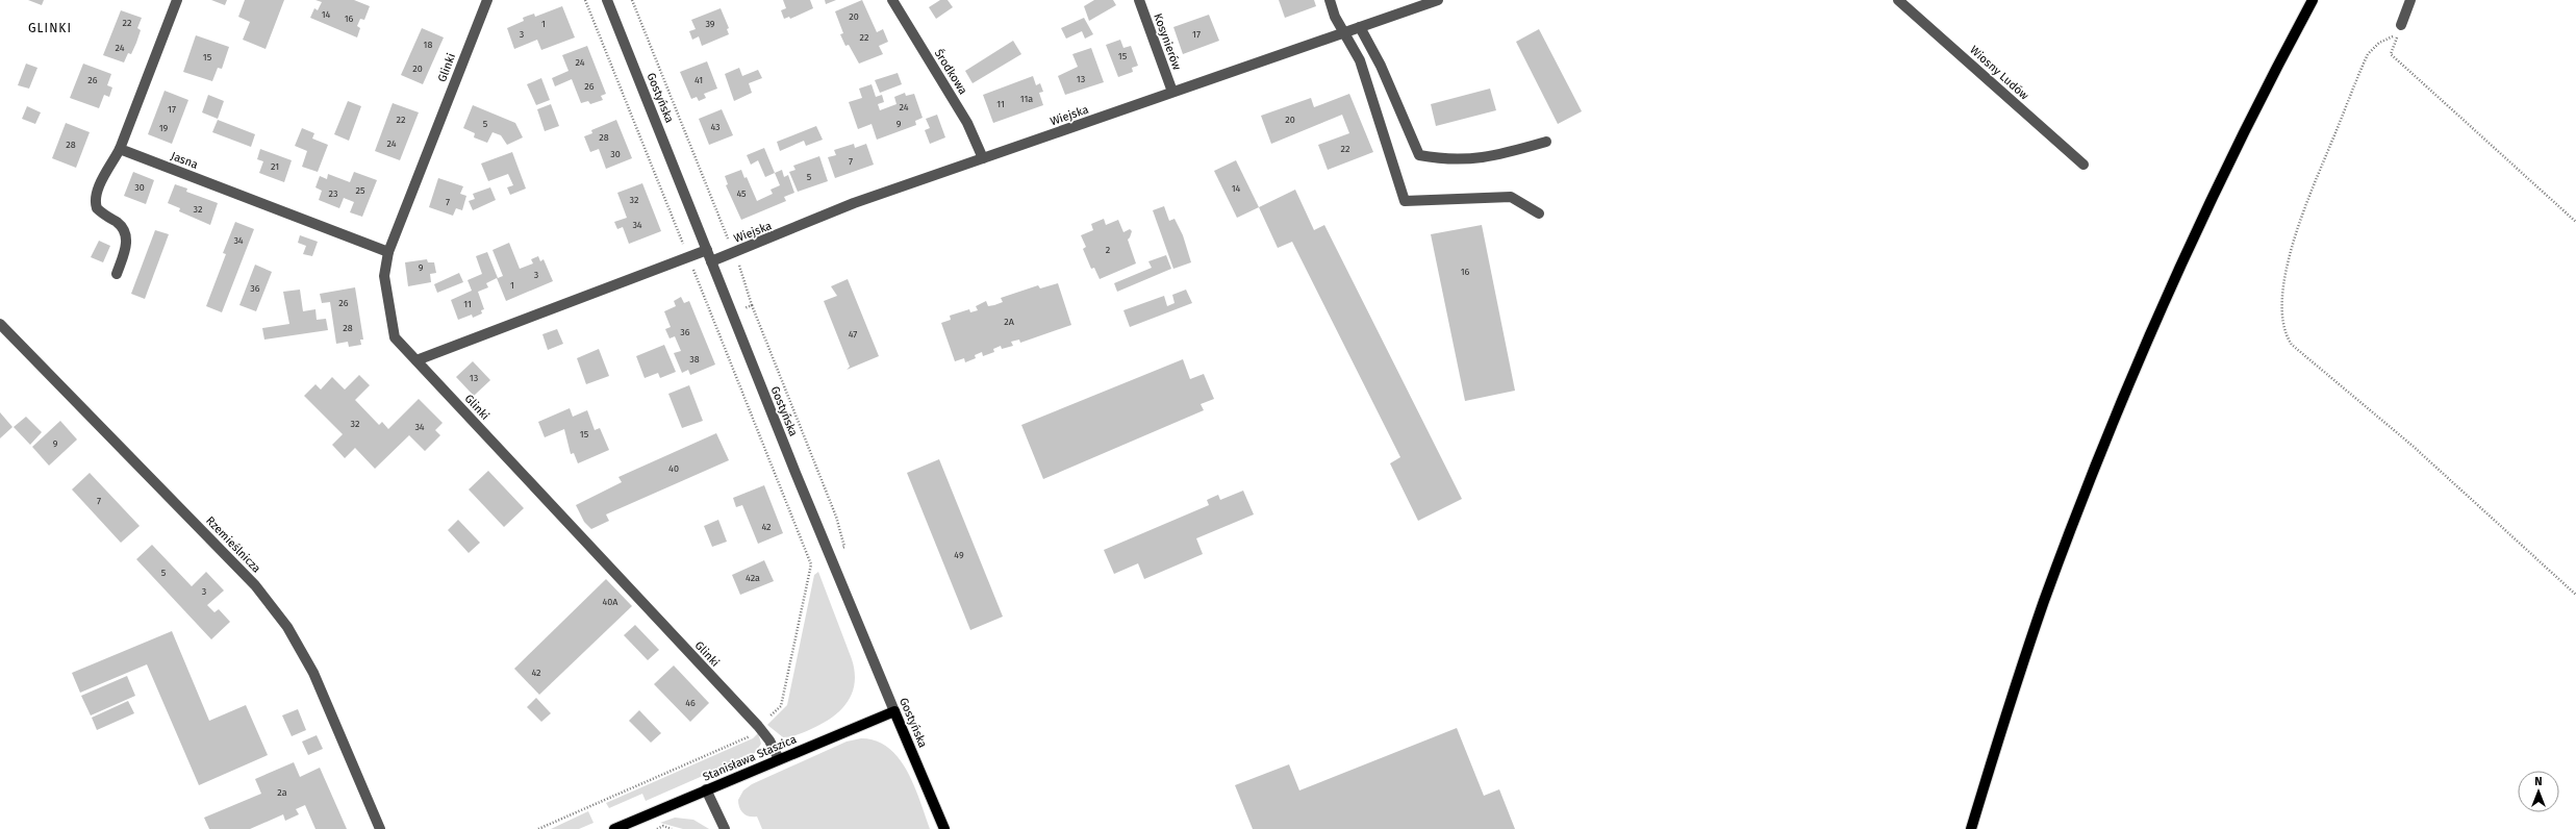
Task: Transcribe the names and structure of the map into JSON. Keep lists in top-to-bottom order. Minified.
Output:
{"streets":{"main road":["Gostyńska","Stanisława Staszica"],"street":["Kosynierów","Glinki","Środkowa","Wiosny Ludów","Wiejska","Jasna","Rzemieślnicza"]},"crossings":[["Kosynierów","Wiejska"],["Glinki","Jasna"],["Glinki","Stanisława Staszica"],["Środkowa","Wiejska"],["Gostyńska","Wiejska"],["Gostyńska","Stanisława Staszica"]],"districts":["GLINKI"],"house_numbers":["14","20","16","22","1","39","3","17","22","18","24","15","15","24","20","13","26","41","26","11a","11","24","17","22","20","5","9","43","19","28","24","28","22","30","7","21","5","30","14","25","23","45","32","7","32","34","34","2","9","16","3","1","36","26","11","2A","28","36","47","38","13","32","34","15","9","40","7","42","49","5","42a","3","40A","42","46","2a"],"north":"top"}
